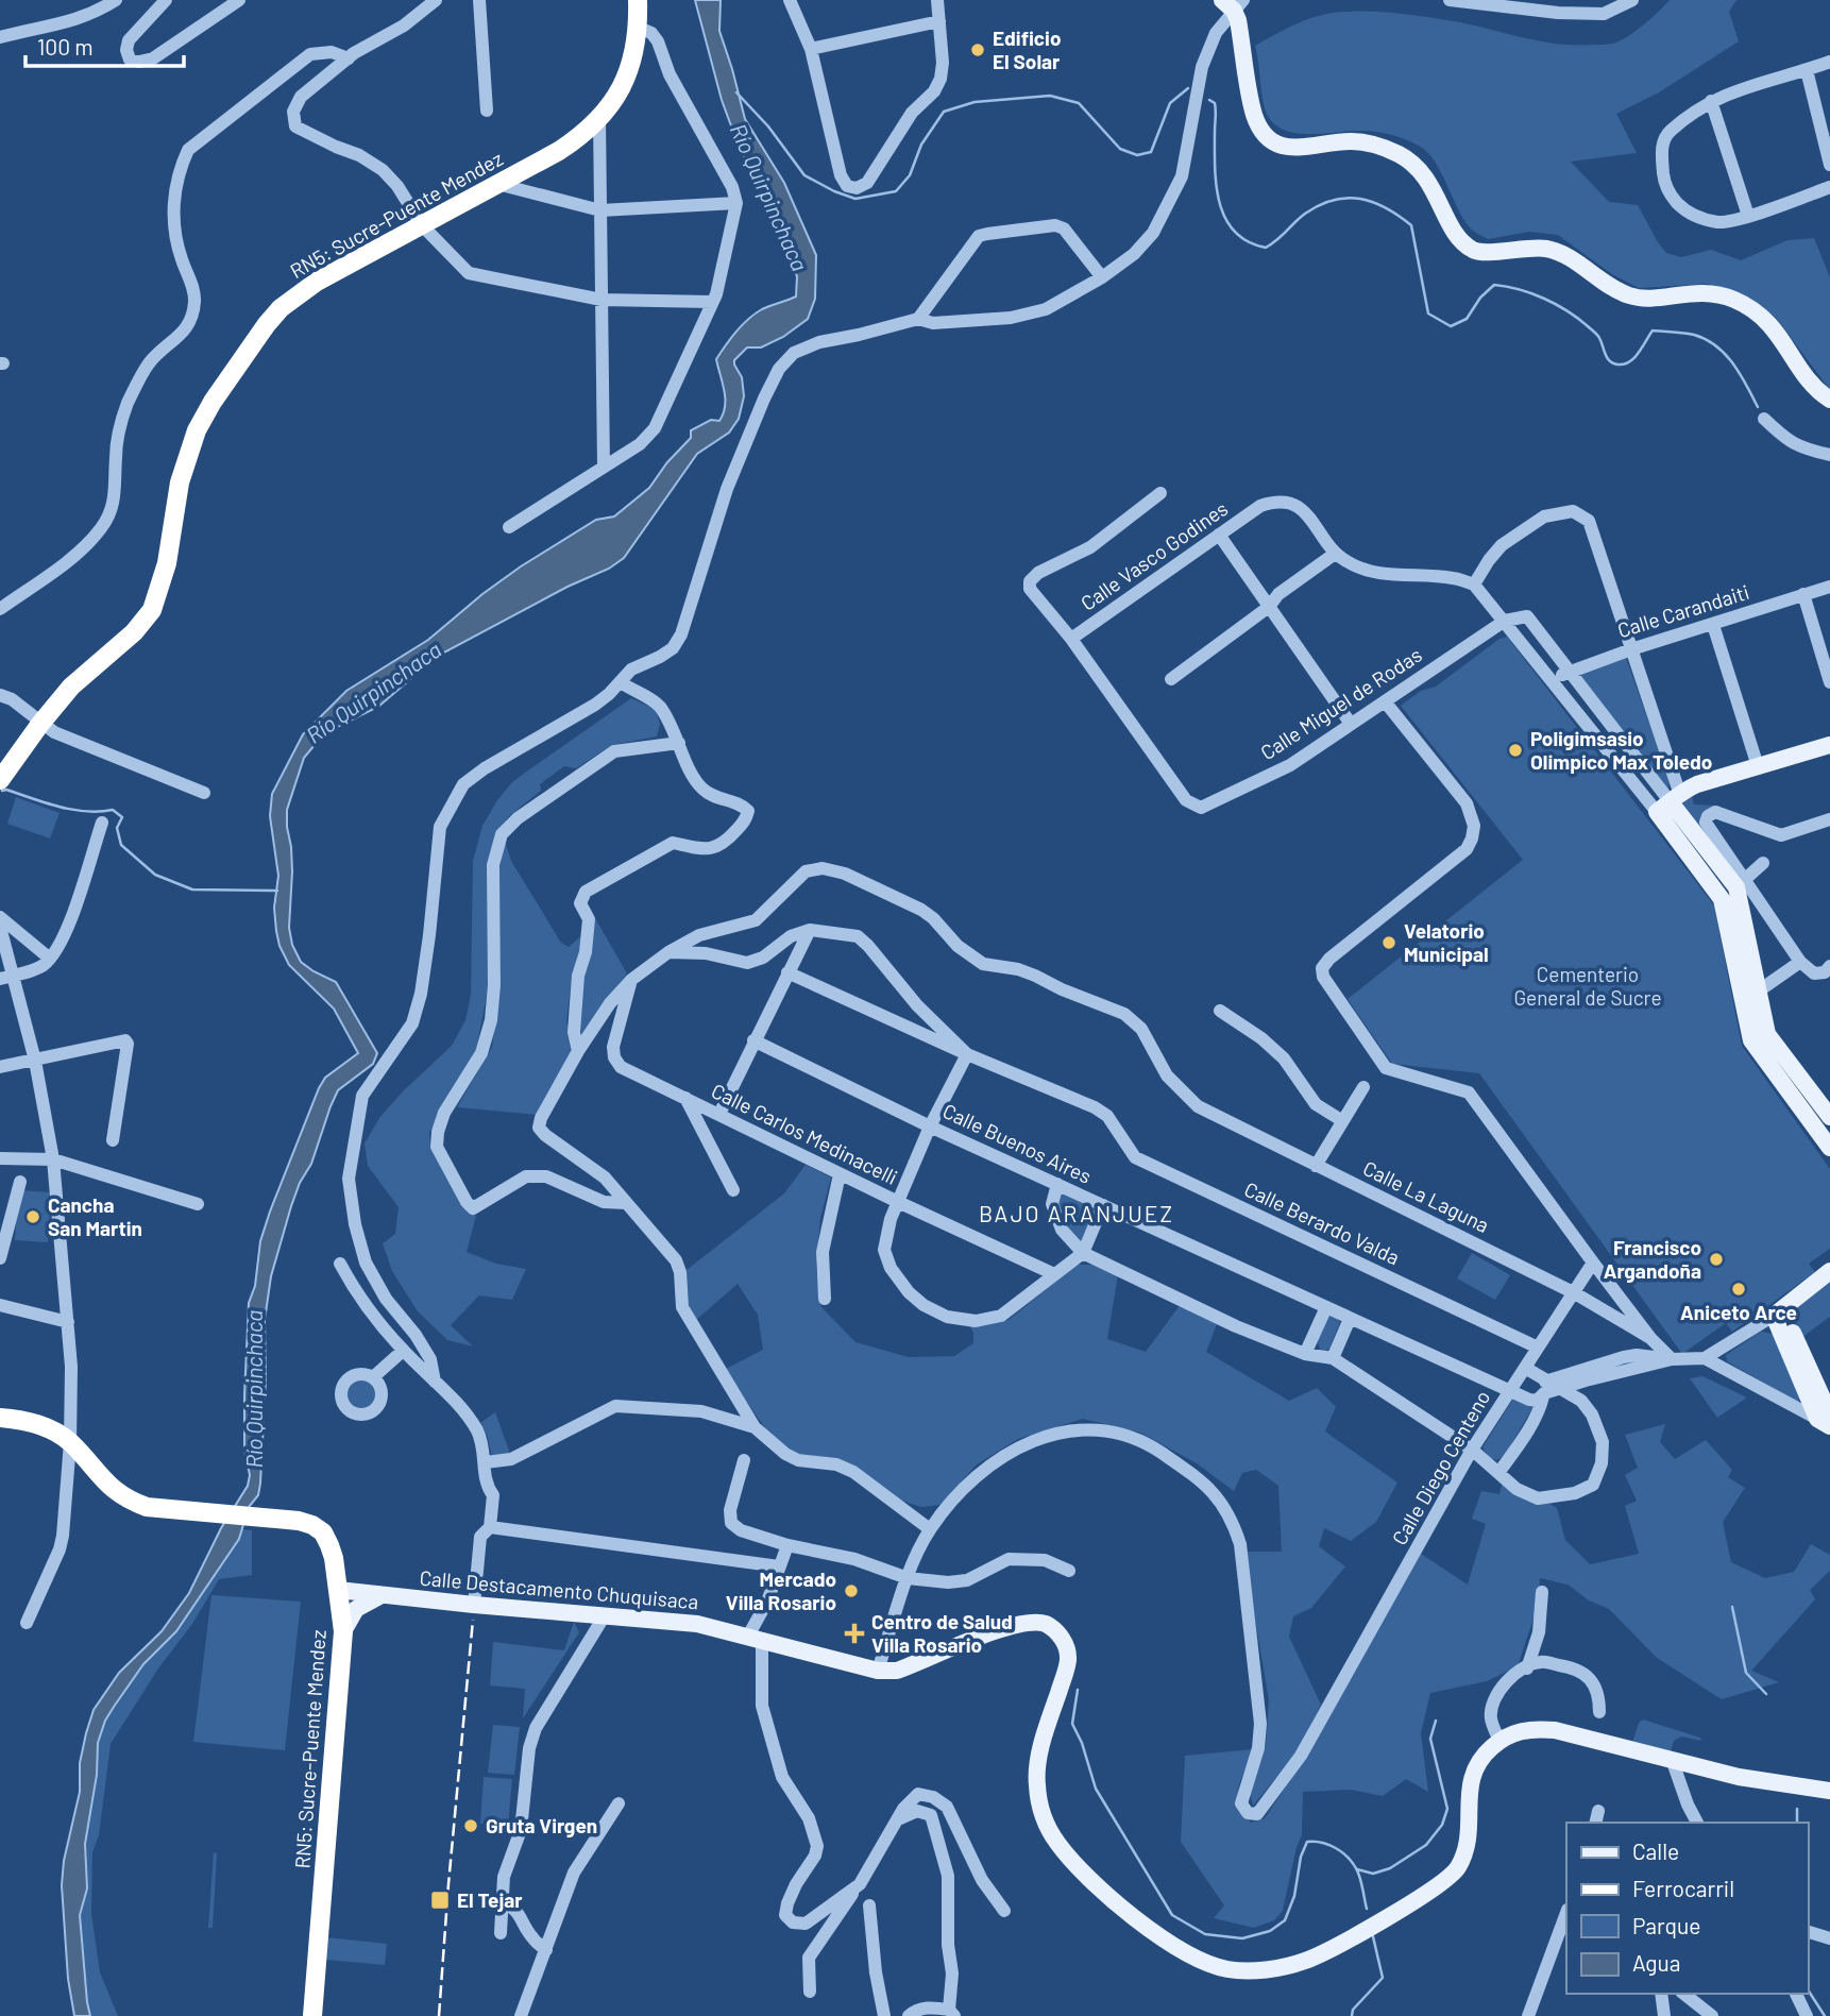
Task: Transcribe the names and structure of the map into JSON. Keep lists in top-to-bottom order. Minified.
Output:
{"streets":{"highway":["RN5: Sucre-Puente Mendez"],"main road":["Calle Destacamento Chuquisaca"],"street":["Calle Vasco Godines","Calle Carandaiti","Calle Miguel de Rodas","Calle Carlos Medinacelli","Calle Buenos Aires","Calle La Laguna","Calle Berardo Valda","Calle Diego Centeno"]},"crossings":[["RN5: Sucre-Puente Mendez","Calle Destacamento Chuquisaca"],["Calle Vasco Godines","Calle Miguel de Rodas"],["Calle Buenos Aires","Calle Diego Centeno"],["Calle La Laguna","Calle Diego Centeno"],["Calle Berardo Valda","Calle Diego Centeno"]],"districts":["BAJO ARANJUEZ"],"water":["Río Quirpinchaca"],"parks":["Cementerio General de Sucre"],"places":{"other":["Edificio El Solar","Poligimsasio Olimpico Max Toledo","Velatorio Municipal","Cancha San Martin","Francisco Argandoña","Aniceto Arce","Mercado Villa Rosario","Gruta Virgen"],"health":["Centro de Salud Villa Rosario"],"transit":["El Tejar"]},"legend":["Calle","Ferrocarril","Parque","Agua"],"scale_bar":"100 m"}
